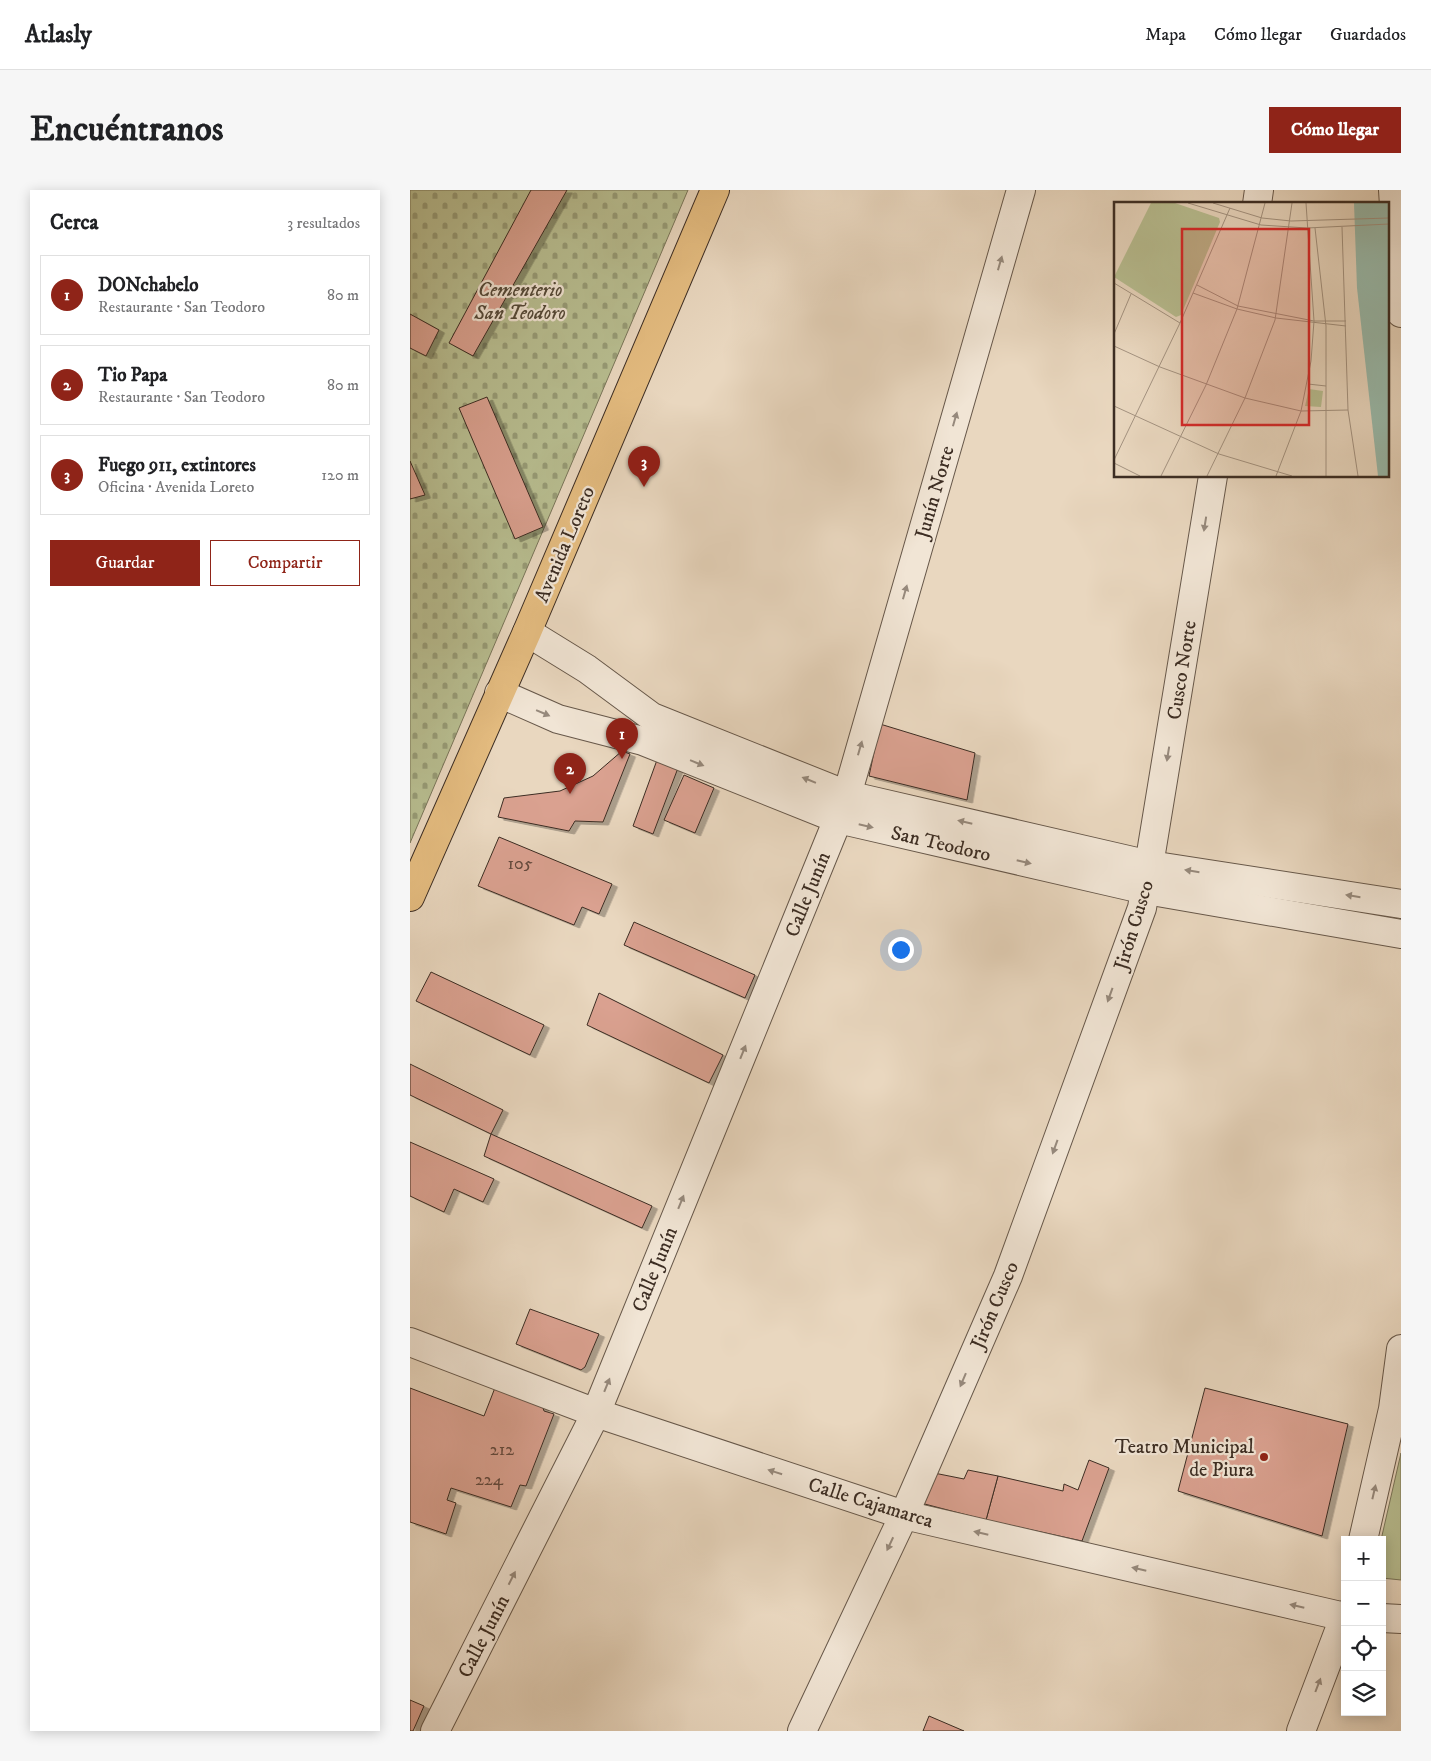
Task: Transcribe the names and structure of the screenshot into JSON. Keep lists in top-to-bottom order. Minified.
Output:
{"streets":{"main road":["Avenida Loreto"],"street":["Junín Norte","Cusco Norte","San Teodoro","Calle Junín","Jirón Cusco","Calle Cajamarca"]},"crossings":[["Junín Norte","San Teodoro"],["Junín Norte","Calle Junín"],["Avenida Loreto","San Teodoro"],["Cusco Norte","San Teodoro"],["Cusco Norte","Jirón Cusco"],["San Teodoro","Calle Junín"],["San Teodoro","Jirón Cusco"],["Calle Junín","Calle Cajamarca"],["Jirón Cusco","Calle Cajamarca"]],"one_way":["Junín Norte","Cusco Norte","Calle Junín","Jirón Cusco","Calle Cajamarca"],"parks":["Cementerio San Teodoro"],"places":["Teatro Municipal de Piura"],"house_numbers":["105","212","224"],"page":{"header":"Atlasly","nav":["Mapa","Cómo llegar","Guardados"],"buttons":["Cómo llegar",["Guardar","Compartir"]],"title":"Encuéntranos","heading":["Cerca","3 resultados"],"list":[{"mark":"1","name":"DONchabelo","note":"Restaurante · San Teodoro","value":"80 m"},{"mark":"2","name":"Tio Papa","note":"Restaurante · San Teodoro","value":"80 m"},{"mark":"3","name":"Fuego 911, extintores","note":"Oficina · Avenida Loreto","value":"120 m"}],"pins":["3","1","2"],"map_buttons":["+","−"]}}
